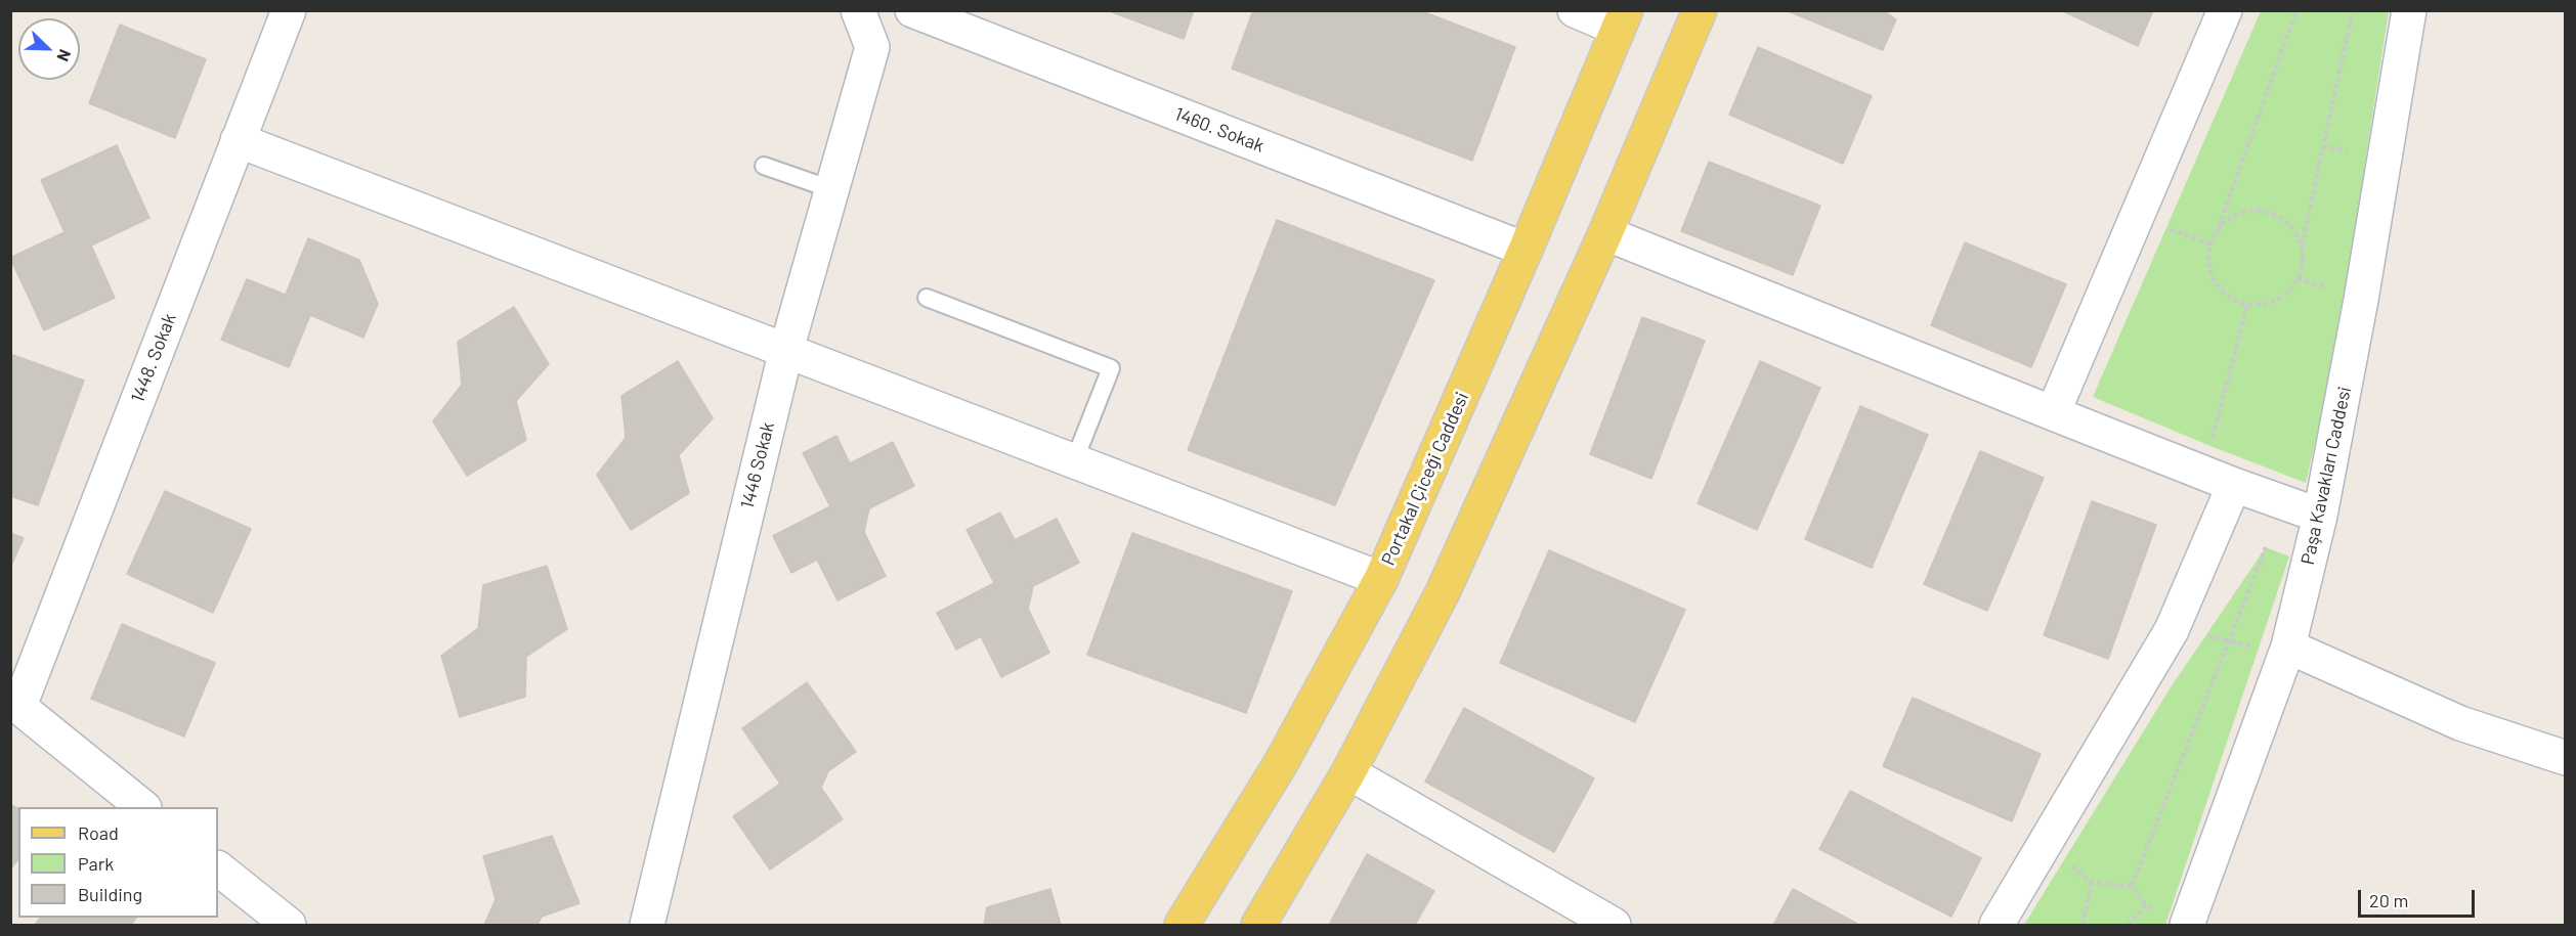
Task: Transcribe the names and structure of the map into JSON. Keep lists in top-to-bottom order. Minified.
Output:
{"streets":{"main road":["Portakal Çiceği Caddesi"],"street":["1460. Sokak","1448. Sokak","1446 Sokak","Paşa Kavakları Caddesi"]},"crossings":[["1460. Sokak","Portakal Çiceği Caddesi"]],"legend":["Road","Park","Building"],"scale_bar":"20 m","north":"bottom right"}
